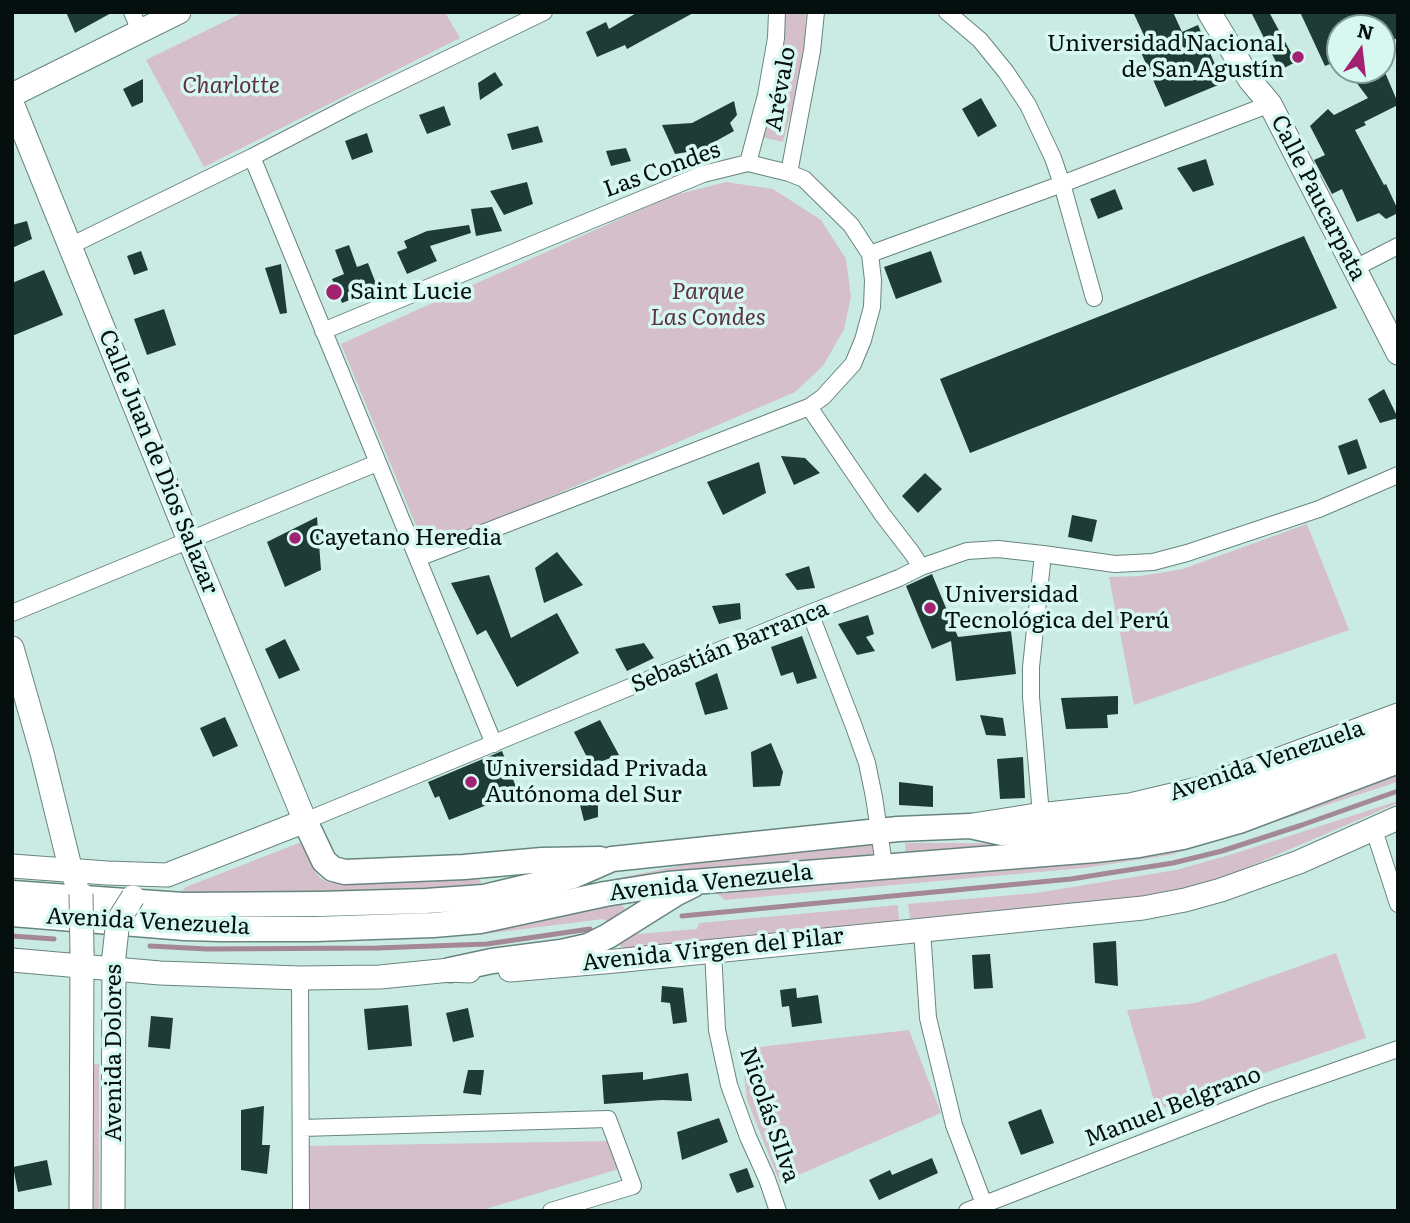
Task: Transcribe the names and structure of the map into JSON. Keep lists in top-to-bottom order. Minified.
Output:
{"streets":{"main road":["Calle Paucarpata","Calle Juan de Dios Salazar","Sebastián Barranca","Avenida Venezuela","Avenida Virgen del Pilar","Avenida Dolores"],"street":["Arévalo","Las Condes","Manuel Belgrano","Nicolás SIlva"]},"crossings":[["Arévalo","Las Condes"],["Calle Juan de Dios Salazar","Sebastián Barranca"],["Sebastián Barranca","Avenida Venezuela"],["Sebastián Barranca","Avenida Dolores"],["Avenida Venezuela","Avenida Dolores"],["Avenida Virgen del Pilar","Avenida Dolores"],["Avenida Virgen del Pilar","Nicolás SIlva"]],"parks":["Charlotte","Parque Las Condes"],"places":["Universidad Nacional de San Agustín","Saint Lucie","Cayetano Heredia","Universidad Tecnológica del Perú","Universidad Privada Autónoma del Sur"],"north":"top"}
